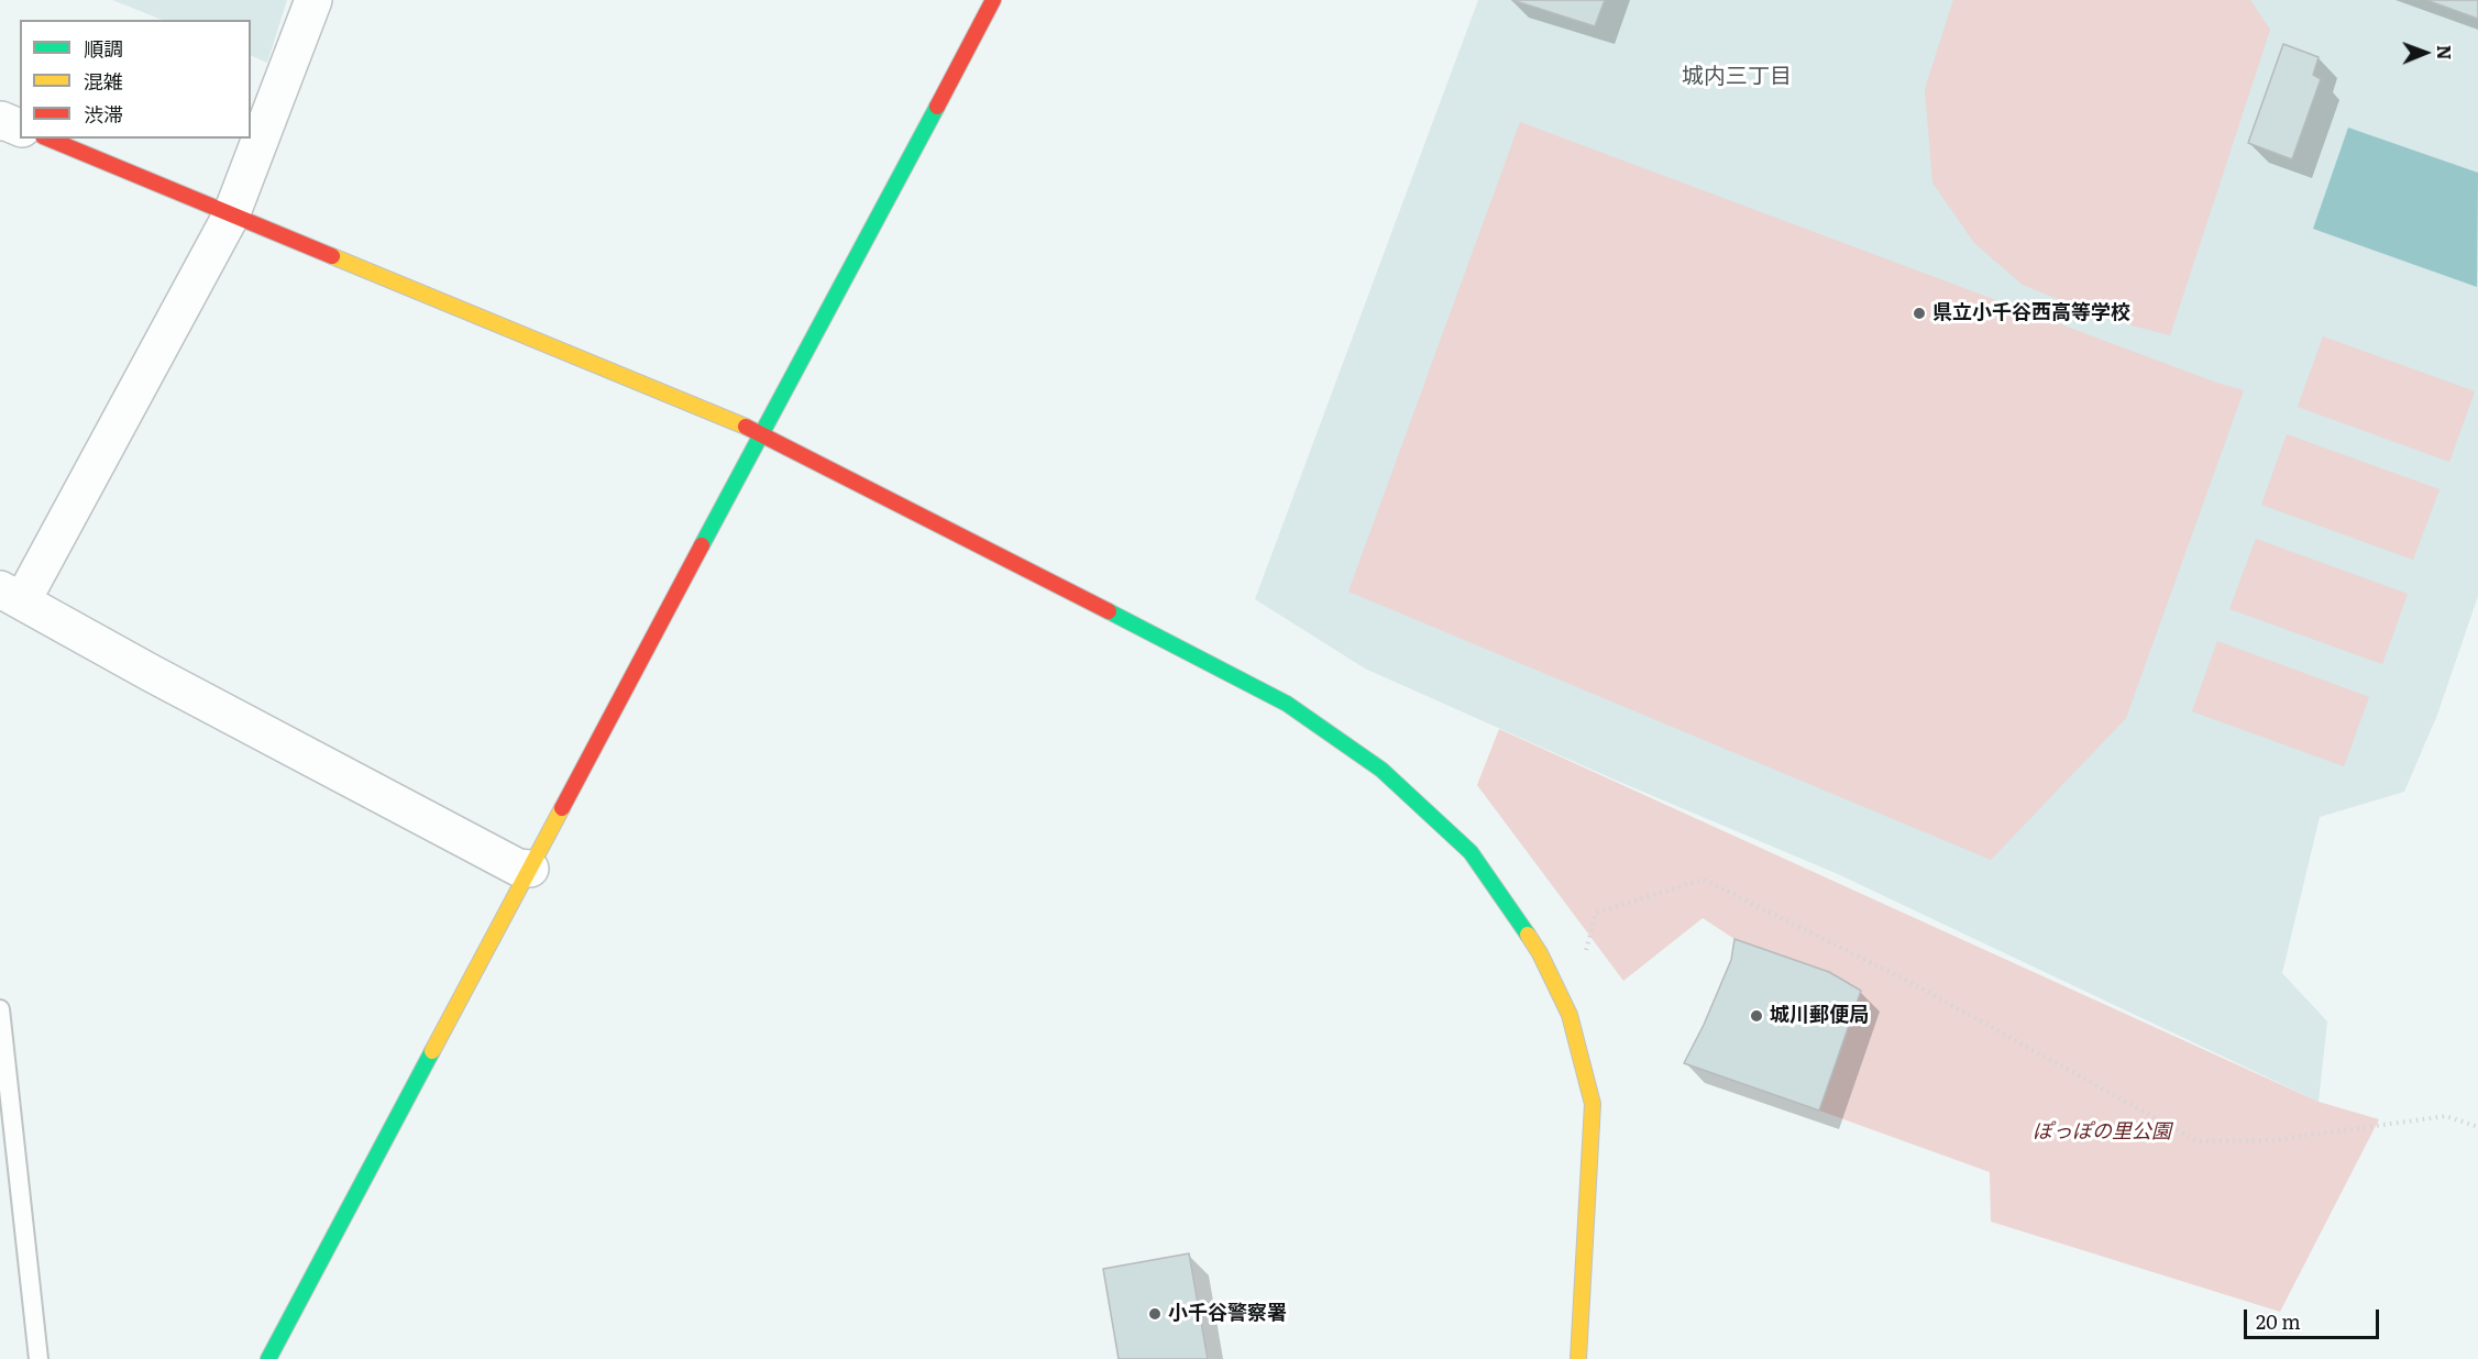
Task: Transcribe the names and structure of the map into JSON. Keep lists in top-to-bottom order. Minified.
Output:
{"districts":["城内三丁目"],"parks":["ぽっぽの里公園"],"places":["県立小千谷西高等学校","城川郵便局","小千谷警察署"],"legend":["順調","混雑","渋滞"],"scale_bar":"20 m","north":"right"}
